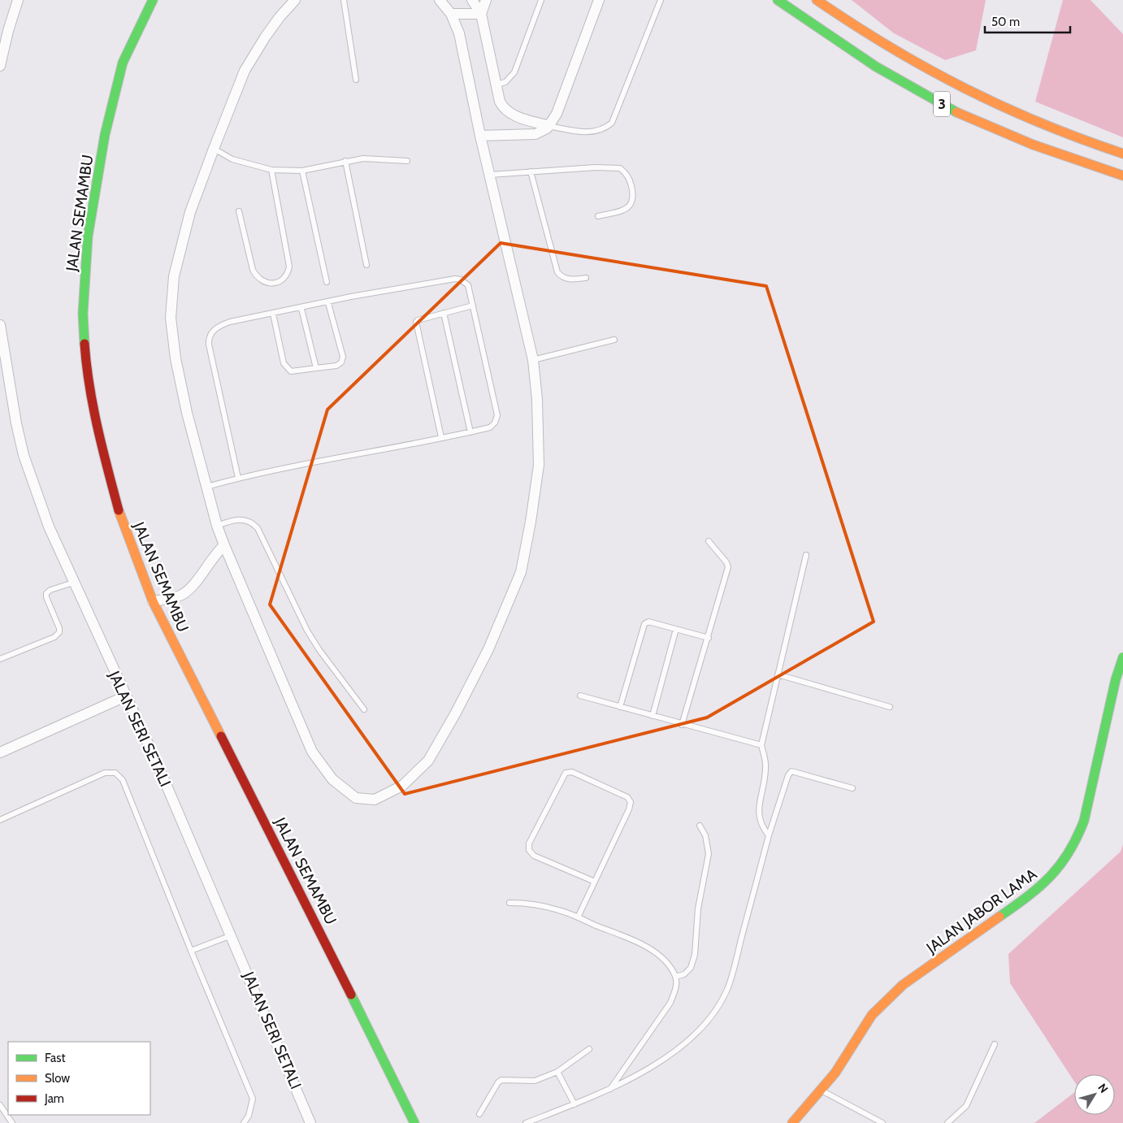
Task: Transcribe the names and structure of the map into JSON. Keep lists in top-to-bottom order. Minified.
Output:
{"streets":{"main road":["3","JALAN SEMAMBU","JALAN JABOR LAMA"],"street":["JALAN SERI SETALI"]},"legend":["Fast","Slow","Jam"],"scale_bar":"50 m","north":"top right"}
